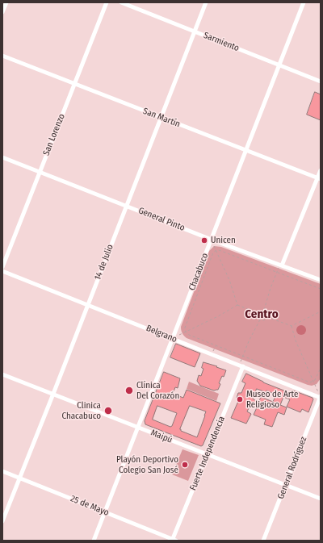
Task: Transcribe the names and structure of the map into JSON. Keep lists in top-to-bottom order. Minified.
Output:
{"streets":{"street":["Sarmiento","San Martín","San Lorenzo","General Pinto","14 de Julio","Chacabuco","Belgrano","Maipú","Fuerte Independencia","General Rodríguez","25 de Mayo"]},"crossings":[["Sarmiento","14 de Julio"],["Sarmiento","Chacabuco"],["San Martín","San Lorenzo"],["San Martín","14 de Julio"],["San Martín","Chacabuco"],["San Lorenzo","General Pinto"],["General Pinto","14 de Julio"],["General Pinto","Chacabuco"],["14 de Julio","Belgrano"],["14 de Julio","Maipú"],["14 de Julio","25 de Mayo"],["Chacabuco","Belgrano"],["Chacabuco","Maipú"],["Chacabuco","25 de Mayo"],["Belgrano","Fuerte Independencia"],["Belgrano","General Rodríguez"],["Maipú","Fuerte Independencia"],["Maipú","General Rodríguez"],["Fuerte Independencia","25 de Mayo"]],"districts":["Centro"],"places":["Unicen","Clínica Del Corazón","Museo de Arte Religioso","Clinica Chacabuco","Playón Deportivo Colegio San José"]}
